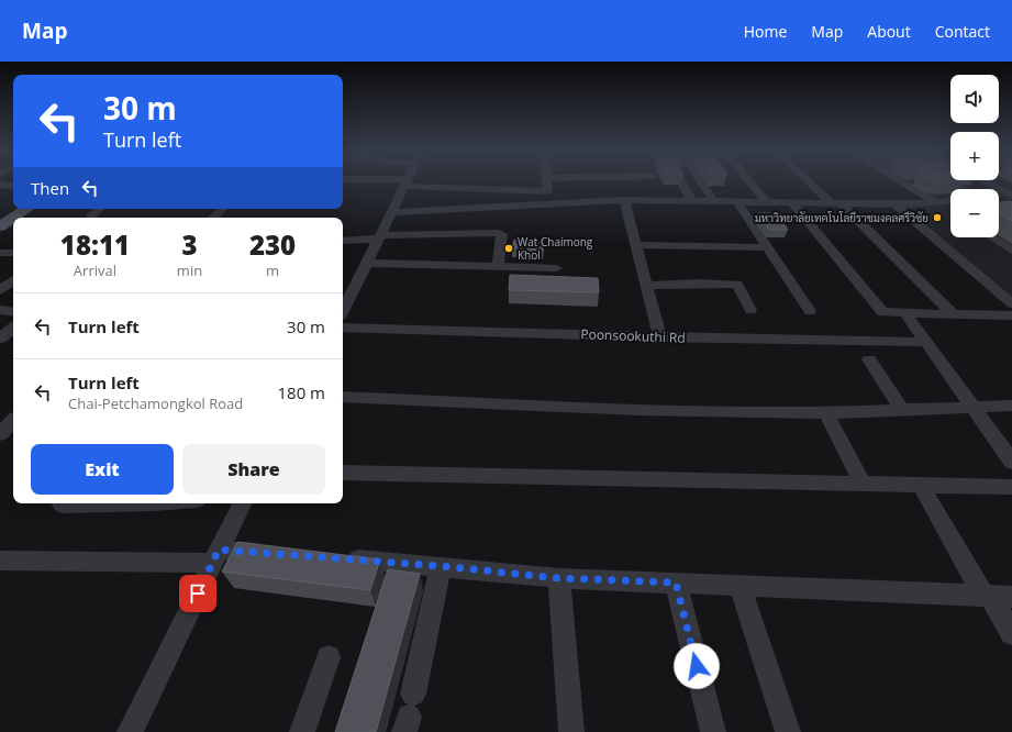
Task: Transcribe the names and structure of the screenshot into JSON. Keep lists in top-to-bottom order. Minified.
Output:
{"streets":{"street":["Poonsookuthi Rd"]},"places":["มหาวิทยาลัยเทคโนโลยีราชมงคลศรีวิชัย","Wat Chaimong Khol"],"page":{"header":"Map","nav":["Home","Map","About","Contact"],"map_buttons":["+","−"],"turn":["30 m","Turn left"],"then":"Then","eta":["18:11","Arrival","3","min","230","m"],"list":[{"name":"Turn left","value":"30 m"},{"name":"Turn left","note":"Chai-Petchamongkol Road","value":"180 m"}],"buttons":["Exit","Share"]}}
